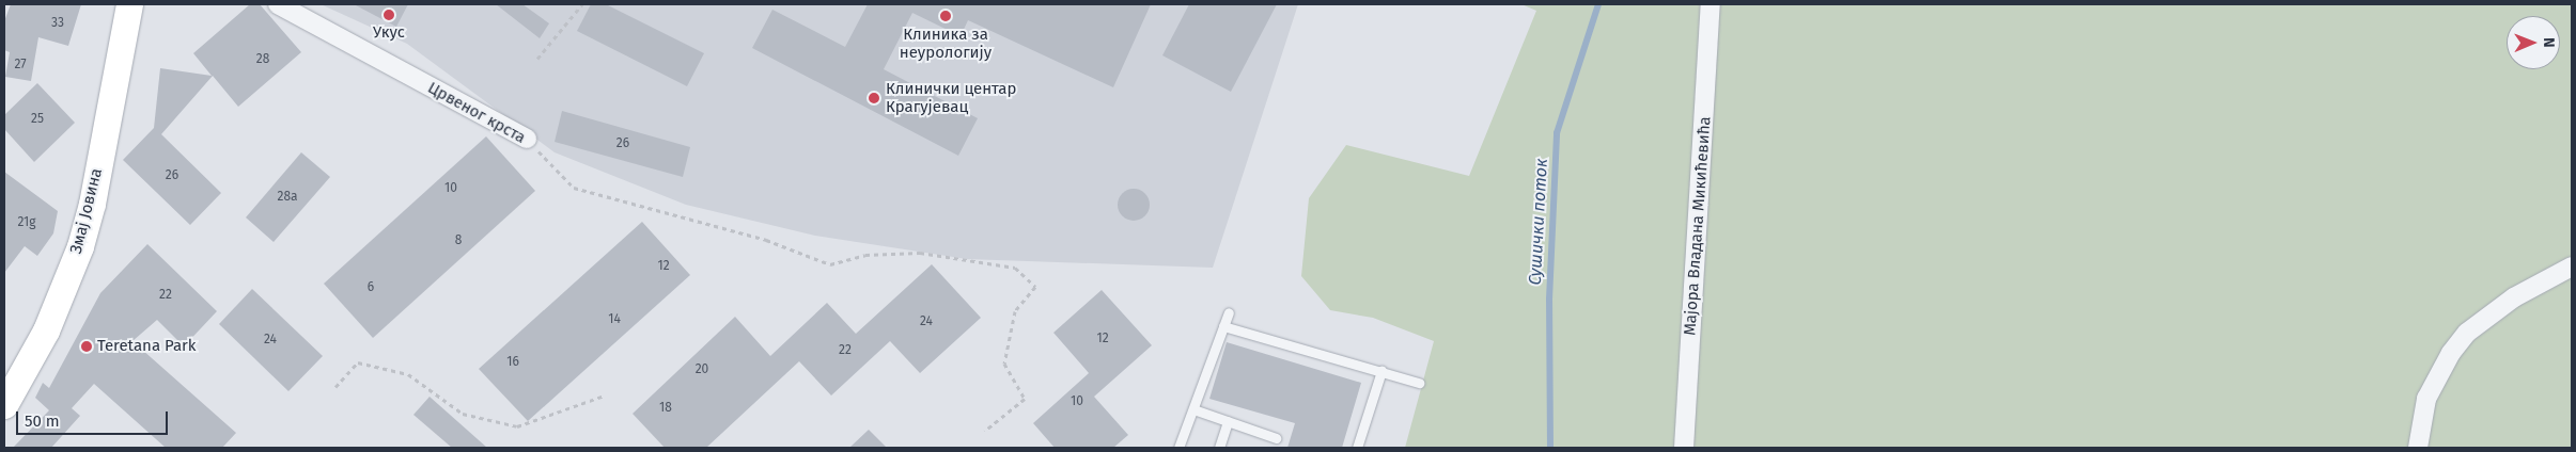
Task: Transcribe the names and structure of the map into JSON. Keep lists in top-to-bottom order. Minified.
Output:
{"streets":{"main road":["Змај Јовина"],"street":["Црвеног крста","Мајора Владана Микићевића"]},"water":["Сушички поток"],"places":["Укус","Клиника за неурологију","Клинички центар Крагујевац","Teretana Park"],"house_numbers":["33","28","27","25","26","26","10","28a","21g","8","12","6","22","14","24","12","24","22","16","20","10","18"],"scale_bar":"50 m","north":"right"}
